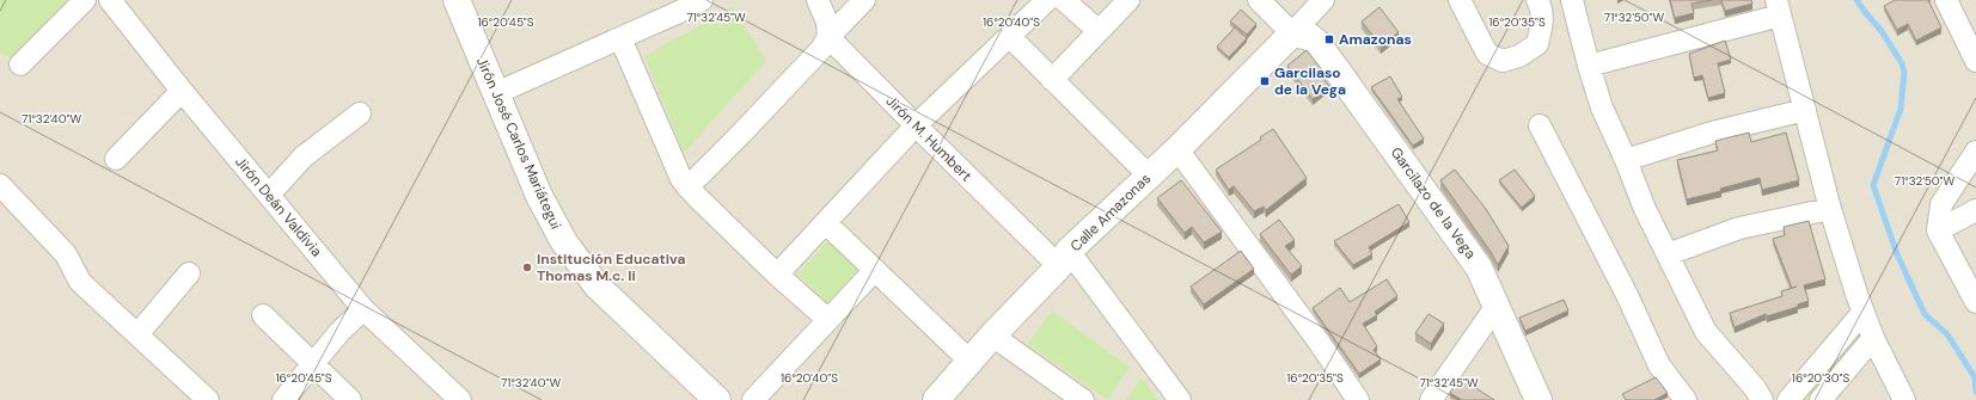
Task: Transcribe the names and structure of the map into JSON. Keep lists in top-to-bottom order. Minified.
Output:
{"streets":{"street":["Jirón M. Humbert","Jirón José Carlos Mariátegui","Garcilazo de la Vega","Jirón Deán Valdivia","Calle Amazonas"]},"crossings":[["Jirón M. Humbert","Calle Amazonas"],["Garcilazo de la Vega","Calle Amazonas"]],"places":{"transit":["Amazonas","Garcilaso de la Vega"],"other":["Institución Educativa Thomas M.c. Ii"]},"coordinates":["71°32'50\"W","71°32'45\"W","16°20'45\"S","16°20'40\"S","16°20'35\"S","71°32'40\"W","16°20'30\"S"]}
